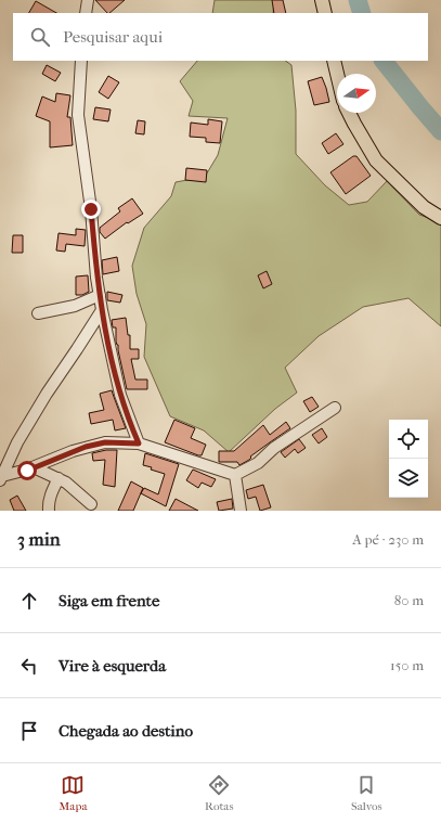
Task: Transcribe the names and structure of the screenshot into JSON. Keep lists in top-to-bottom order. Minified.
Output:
{"north":"right","page":{"search":"Pesquisar aqui","heading":["3 min","A pé · 230 m"],"list":[["Siga em frente","80 m"],["Vire à esquerda","150 m"],"Chegada ao destino"],"nav":["Mapa","Rotas","Salvos"]}}
